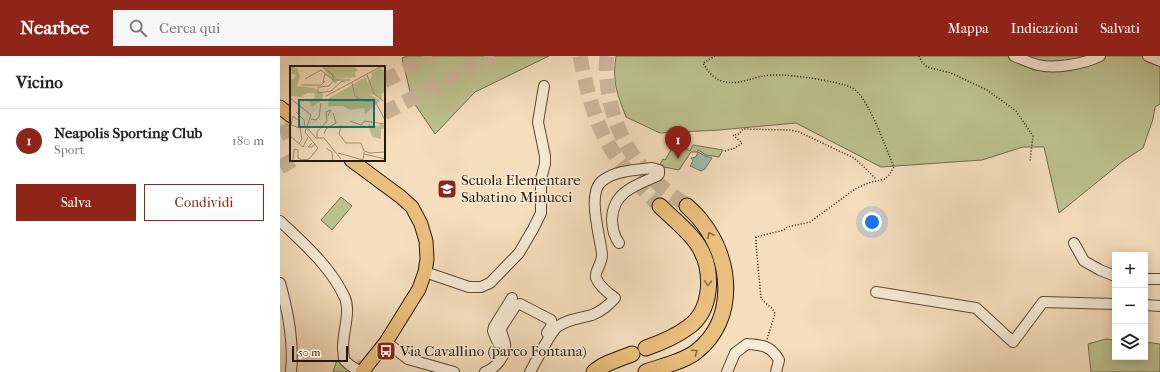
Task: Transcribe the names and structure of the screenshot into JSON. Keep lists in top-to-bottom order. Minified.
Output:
{"places":{"school or university":["Scuola Elementare Sabatino Minucci"],"bus stop":["Via Cavallino (parco Fontana)"]},"scale_bar":"50 m","page":{"header":"Nearbee","search":"Cerca qui","nav":["Mappa","Indicazioni","Salvati"],"heading":"Vicino","list":[{"mark":"1","name":"Neapolis Sporting Club","note":"Sport","value":"180 m"}],"pins":"1","buttons":["Salva","Condividi"],"map_buttons":["+","−"],"scale":"50 m"}}
